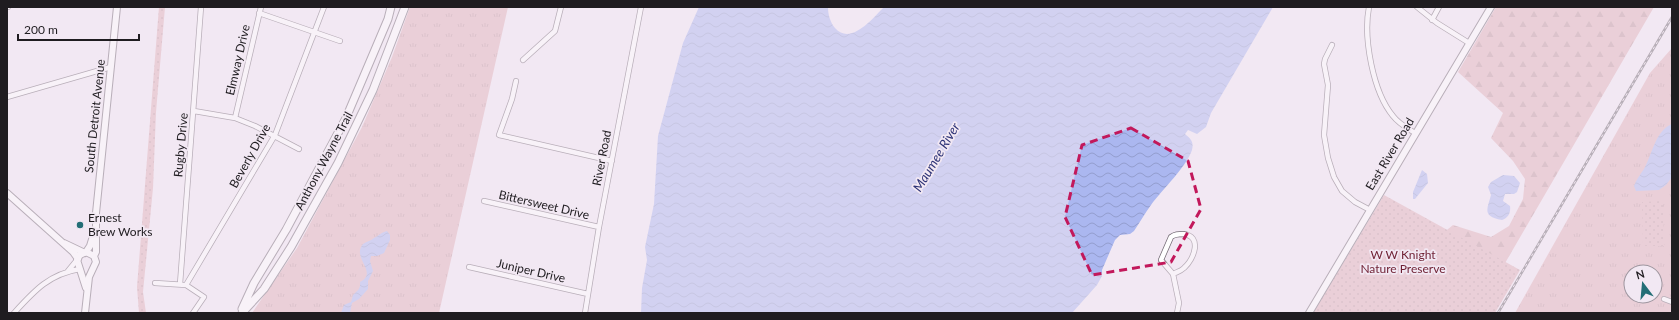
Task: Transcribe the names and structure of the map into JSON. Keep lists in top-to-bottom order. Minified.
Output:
{"streets":{"highway":["Anthony Wayne Trail"],"main road":["South Detroit Avenue","East River Road"],"street":["Elmway Drive","Rugby Drive","Beverly Drive","River Road","Bittersweet Drive","Juniper Drive"]},"crossings":[["River Road","Bittersweet Drive"],["River Road","Juniper Drive"]],"water":["Maumee River"],"parks":["W W Knight Nature Preserve"],"places":["Ernest Brew Works"],"scale_bar":"200 m","north":"top"}
